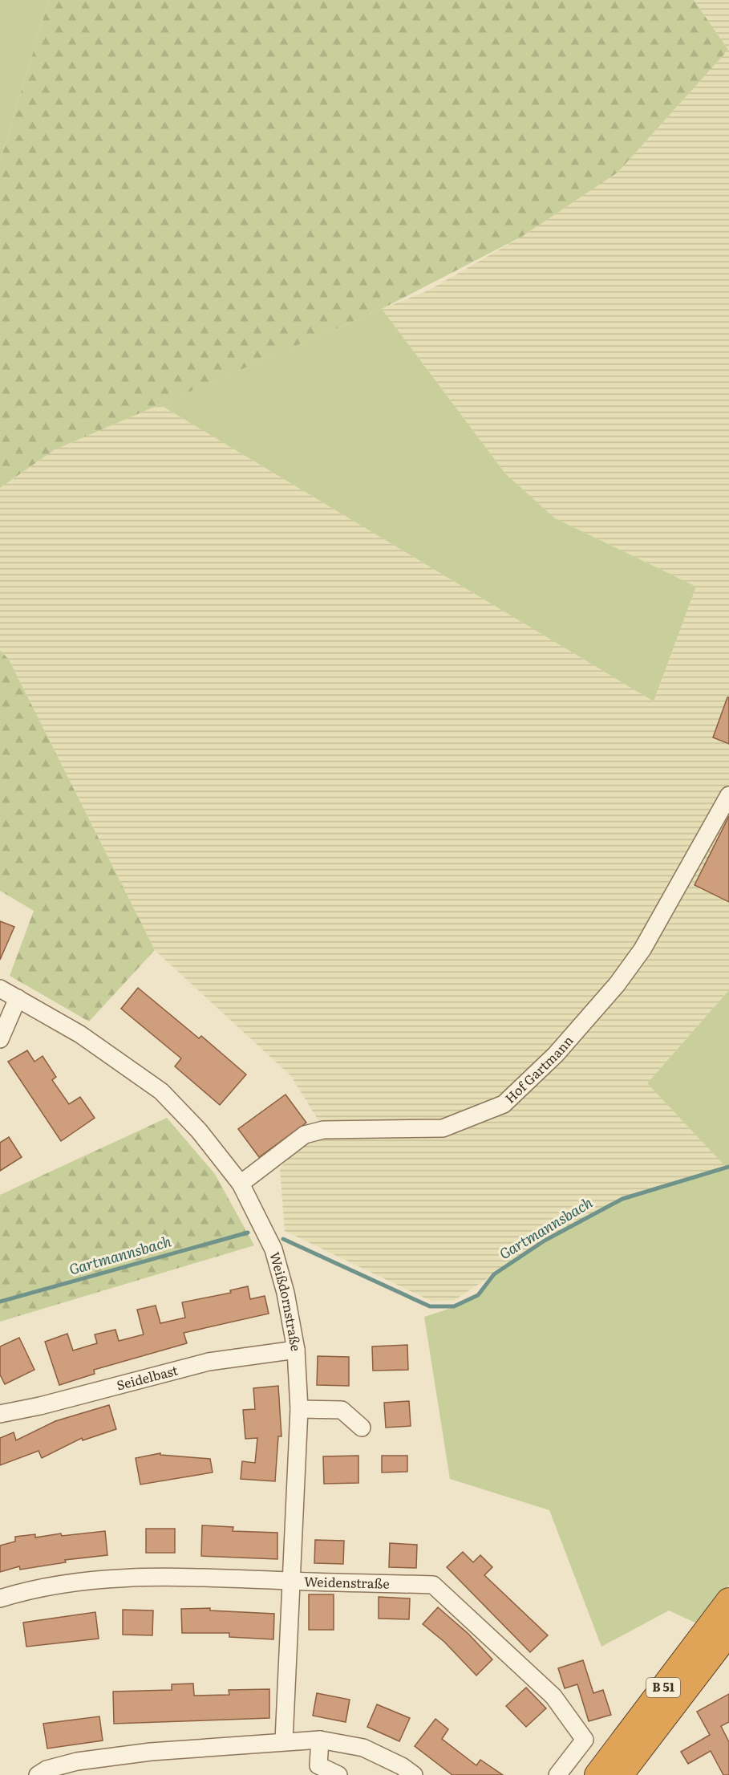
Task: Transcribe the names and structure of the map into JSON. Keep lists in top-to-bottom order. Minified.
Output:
{"streets":{"highway":["B 51"],"street":["Hof Gartmann","Weißdornstraße","Seidelbast","Weidenstraße"]},"crossings":[["Hof Gartmann","Weißdornstraße"],["Weißdornstraße","Seidelbast"],["Weißdornstraße","Weidenstraße"]],"water":["Gartmannsbach"]}
